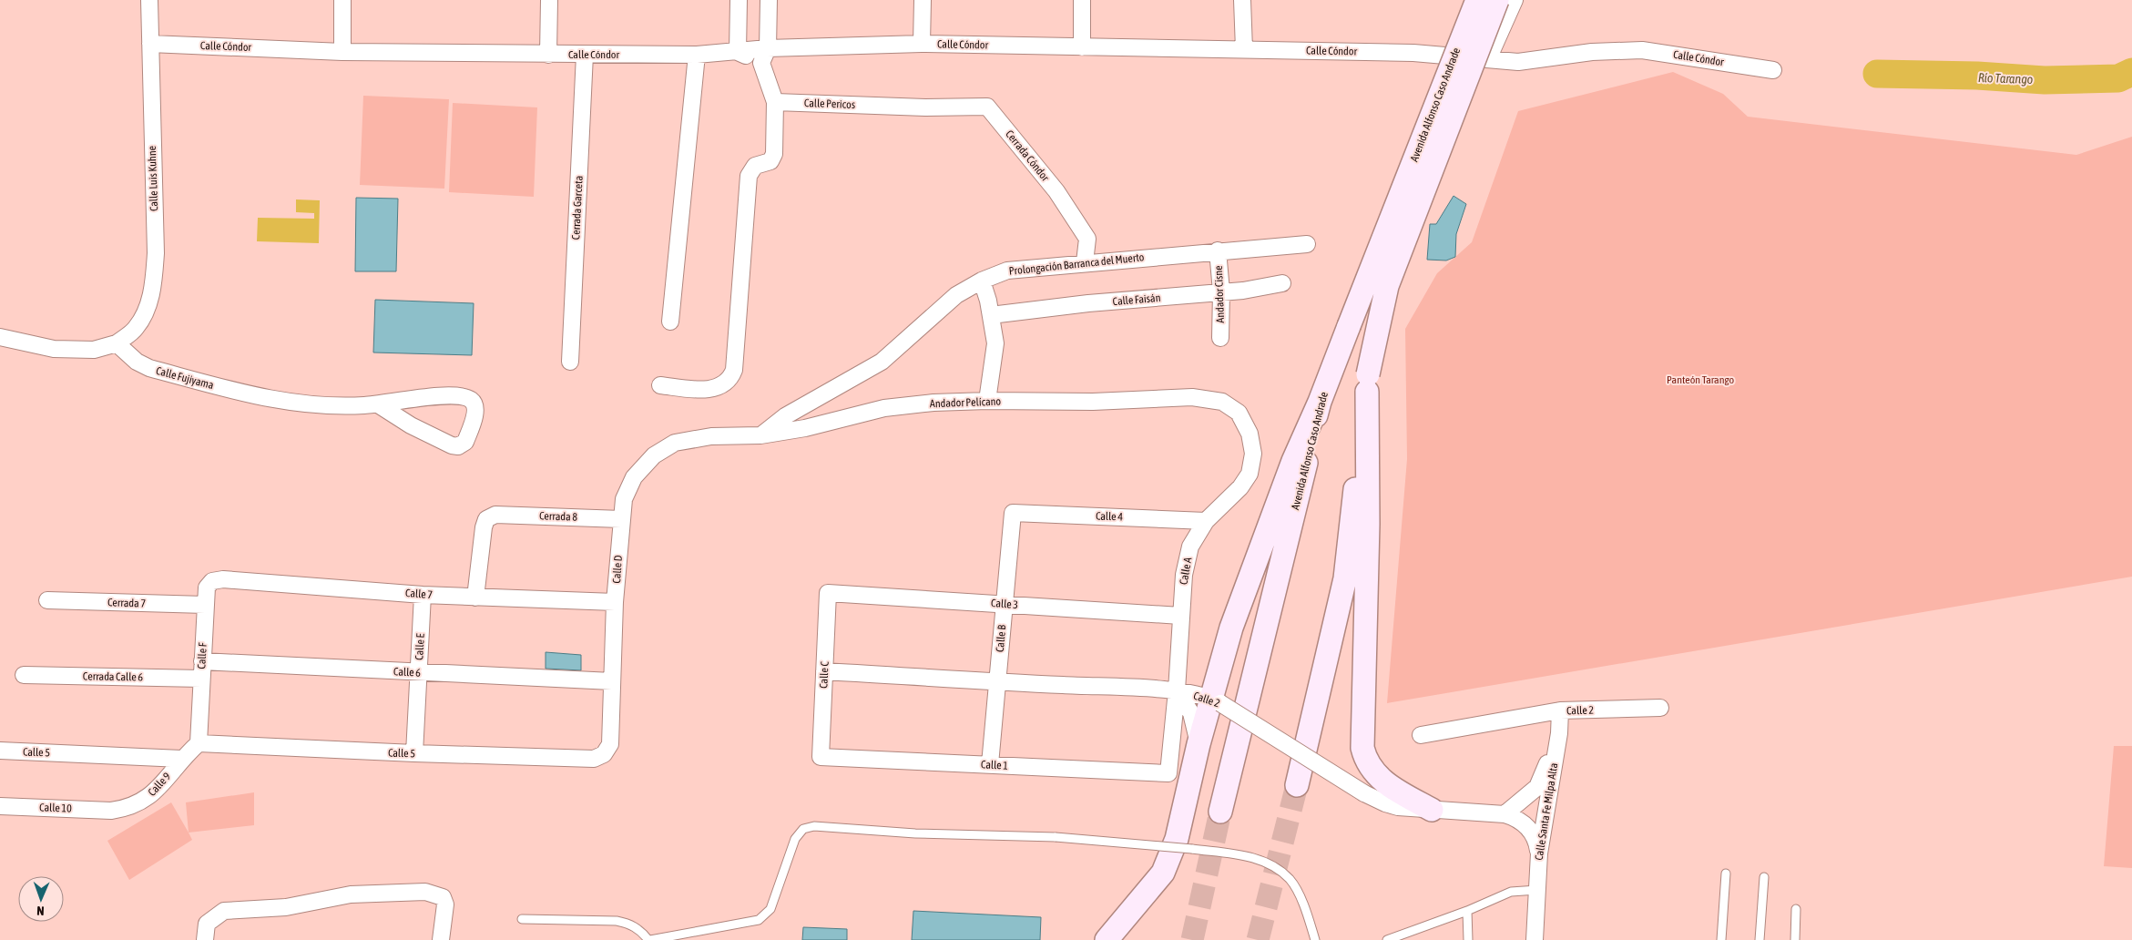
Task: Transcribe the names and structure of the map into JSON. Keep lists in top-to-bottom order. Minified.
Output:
{"streets":{"main road":["Avenida Alfonso Caso Andrade"],"street":["Calle Cóndor","Calle Pericos","Cerrada Cóndor","Calle Luis Kuhne","Cerrada Garceta","Prolongación Barranca del Muerto","Andador Cisne","Calle Faisán","Calle Fujiyama","Andador Pelícano","Cerrada 8","Calle 4","Calle D","Calle A","Calle 7","Cerrada 7","Calle 3","Calle B","Calle E","Calle F","Calle 6","Calle C","Cerrada Calle 6","Calle 2","Calle 5","Calle 1","Calle 9","Calle 10","Calle Santa Fe Milpa Alta"]},"crossings":[["Calle Cóndor","Calle Luis Kuhne"],["Calle Cóndor","Cerrada Garceta"],["Calle Pericos","Cerrada Cóndor"],["Cerrada Cóndor","Prolongación Barranca del Muerto"],["Calle Luis Kuhne","Calle Fujiyama"],["Prolongación Barranca del Muerto","Andador Cisne"],["Prolongación Barranca del Muerto","Andador Pelícano"],["Andador Cisne","Calle Faisán"],["Andador Pelícano","Calle D"],["Andador Pelícano","Calle A"],["Cerrada 8","Calle D"],["Cerrada 8","Calle 7"],["Calle 4","Calle A"],["Calle 4","Calle B"],["Calle D","Calle 7"],["Calle D","Calle 6"],["Calle D","Calle 5"],["Calle A","Calle 3"],["Calle A","Calle 2"],["Calle A","Calle 1"],["Calle 7","Calle E"],["Calle 7","Calle F"],["Cerrada 7","Calle F"],["Calle 3","Calle B"],["Calle 3","Calle C"],["Calle B","Calle 2"],["Calle B","Calle 1"],["Calle E","Calle 6"],["Calle E","Calle 5"],["Calle F","Calle 6"],["Calle F","Cerrada Calle 6"],["Calle F","Calle 5"],["Calle F","Calle 9"],["Calle C","Calle 2"],["Calle C","Calle 1"],["Calle 2","Calle Santa Fe Milpa Alta"],["Calle 5","Calle 9"],["Calle 9","Calle 10"]],"water":["Río Tarango"],"parks":["Panteón Tarango"],"north":"bottom"}
